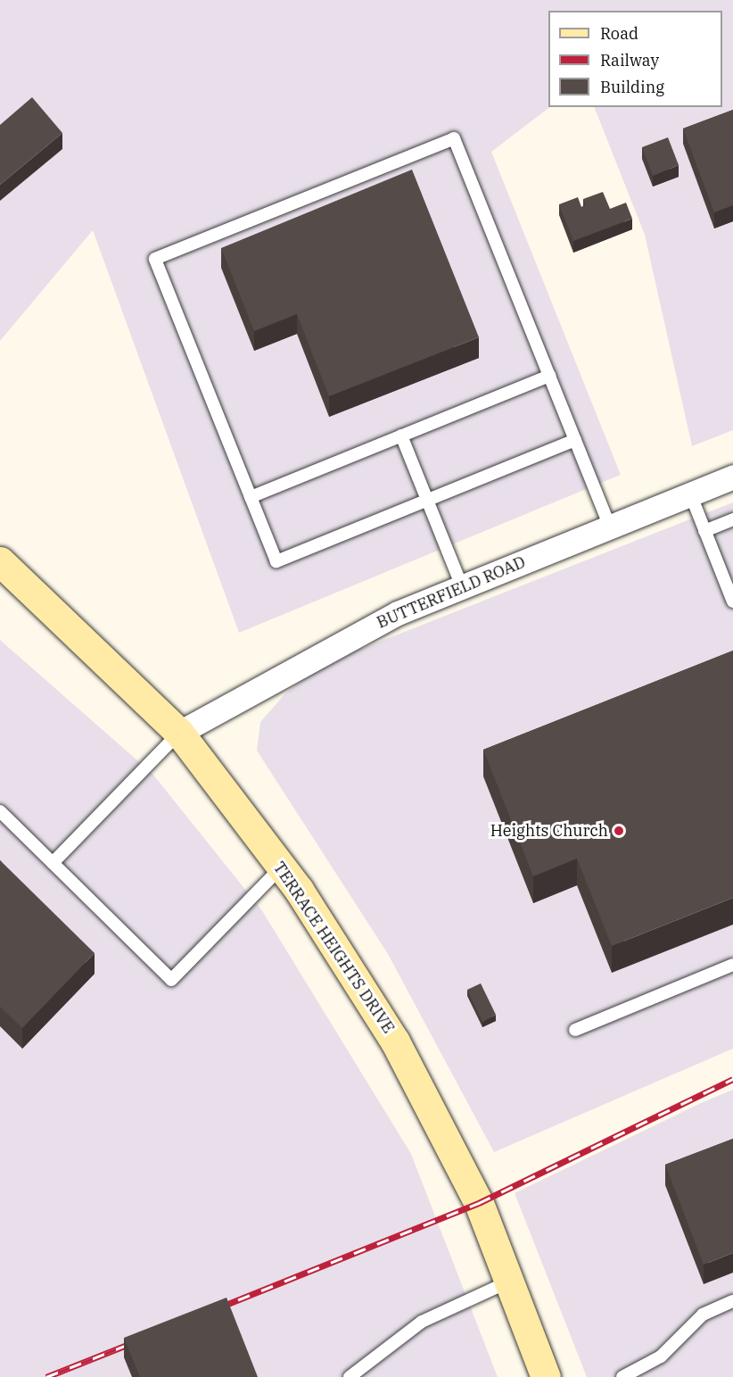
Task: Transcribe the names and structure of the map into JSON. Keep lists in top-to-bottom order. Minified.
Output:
{"streets":{"main road":["TERRACE HEIGHTS DRIVE"],"street":["BUTTERFIELD ROAD"]},"crossings":[["BUTTERFIELD ROAD","TERRACE HEIGHTS DRIVE"]],"places":["Heights Church"],"legend":["Road","Railway","Building"]}
